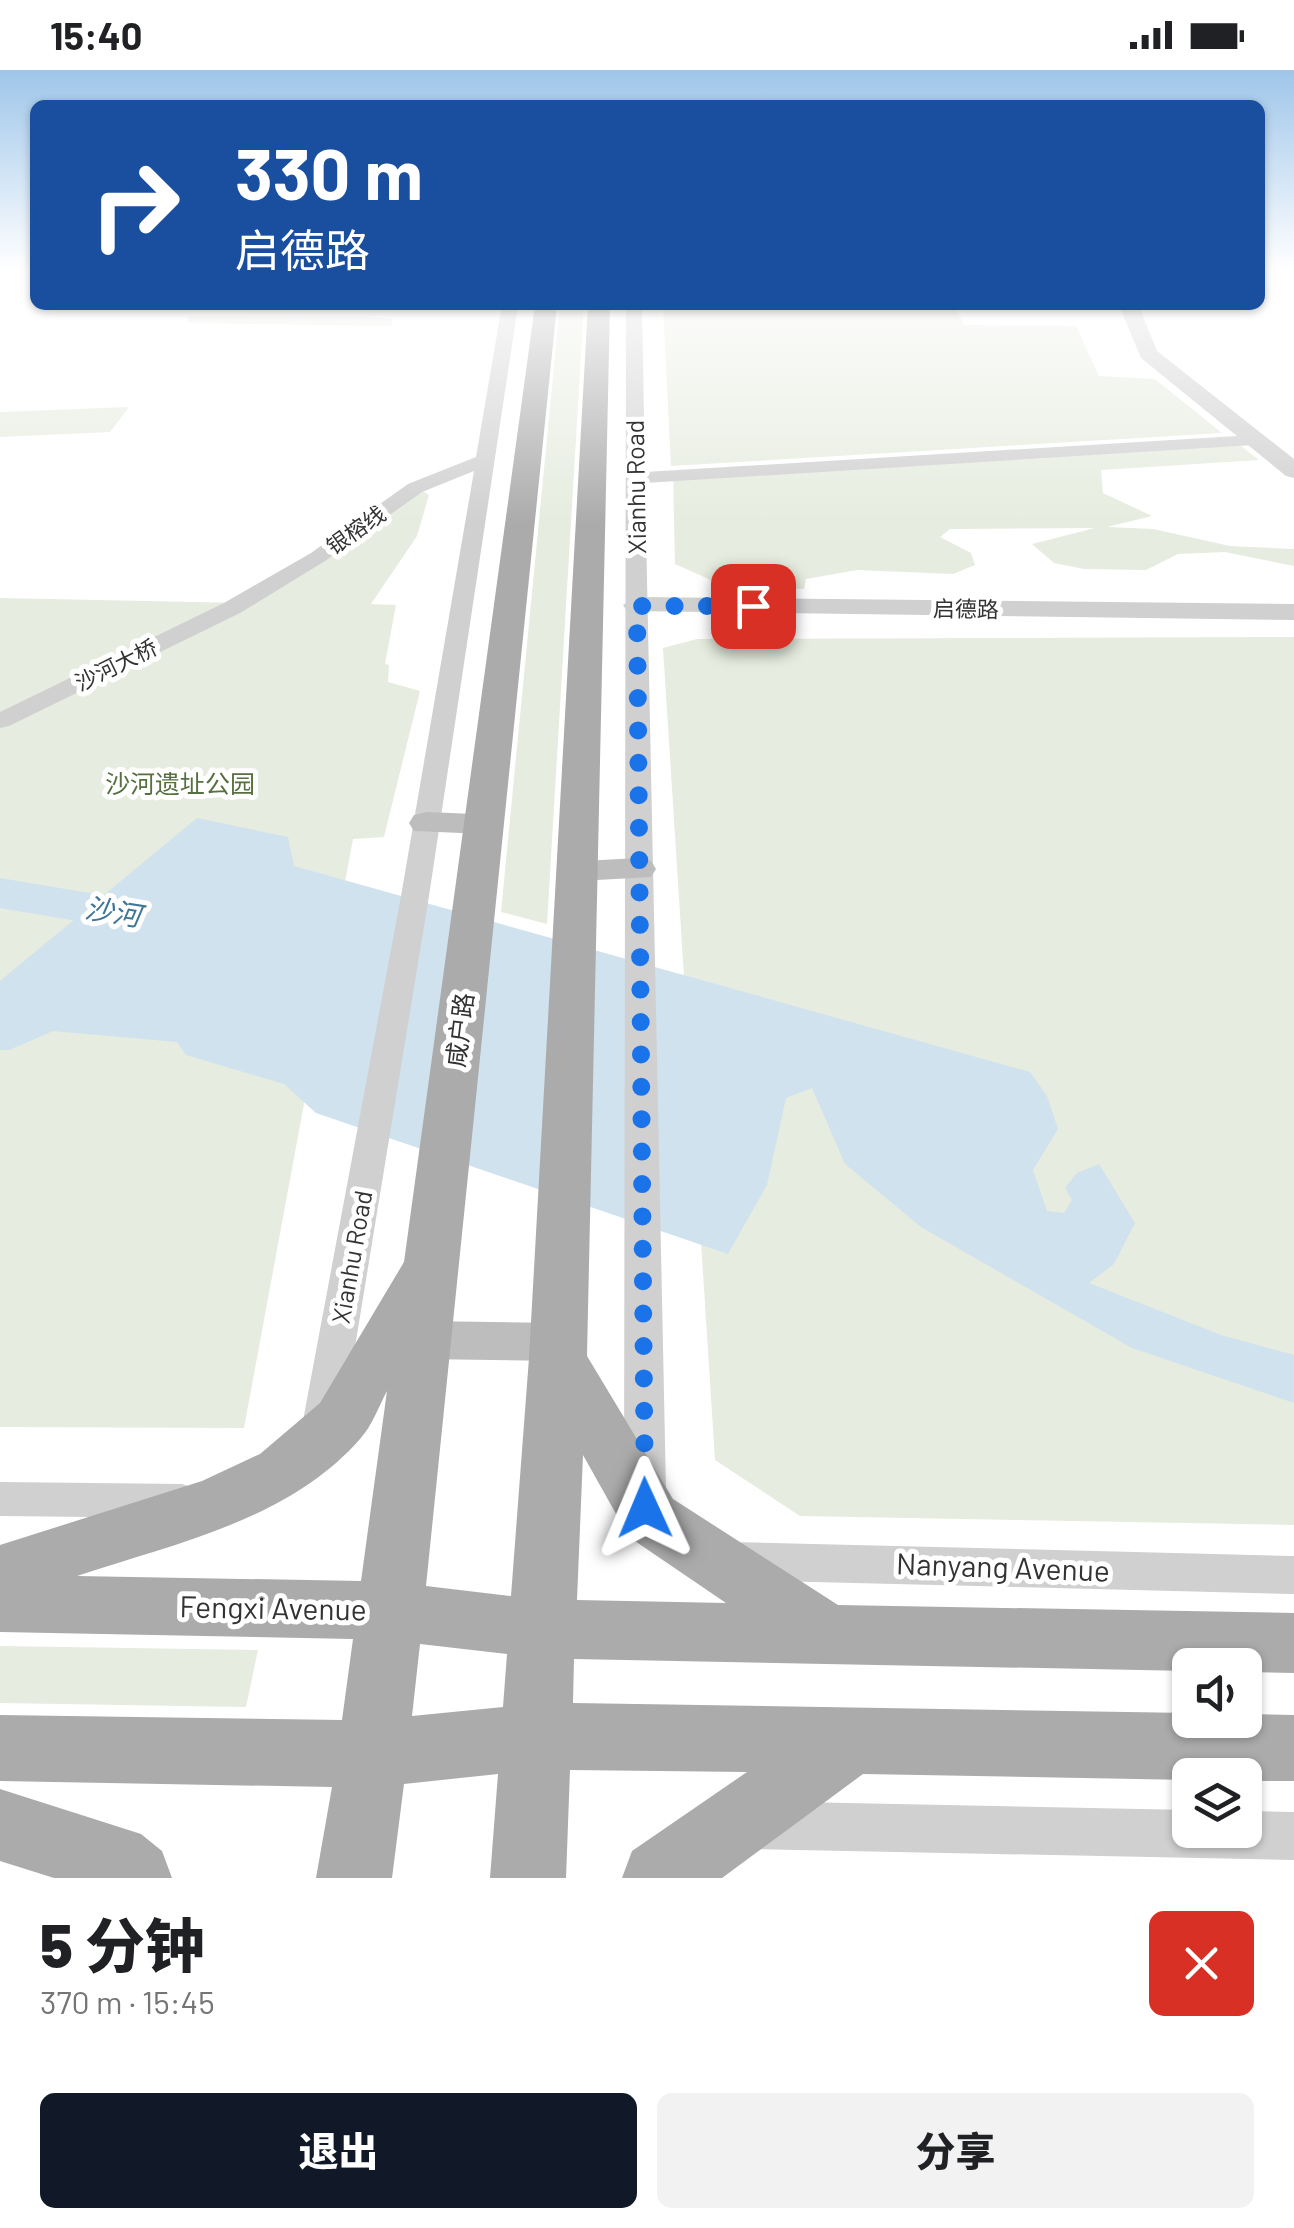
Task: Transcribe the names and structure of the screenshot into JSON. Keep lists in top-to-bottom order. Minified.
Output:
{"streets":{"main road":["咸户路","Fengxi Avenue"],"street":["Xianhu Road","银榕线","启德路","沙河大桥","Nanyang Avenue"]},"crossings":[["Xianhu Road","银榕线"],["Xianhu Road","启德路"],["银榕线","沙河大桥"],["咸户路","Fengxi Avenue"]],"water":["沙河"],"parks":["沙河遗址公园"],"page":{"status":"15:40","turn":["330 m","启德路"],"heading":["5 分钟","370 m · 15:45"],"buttons":["退出","分享"]}}
